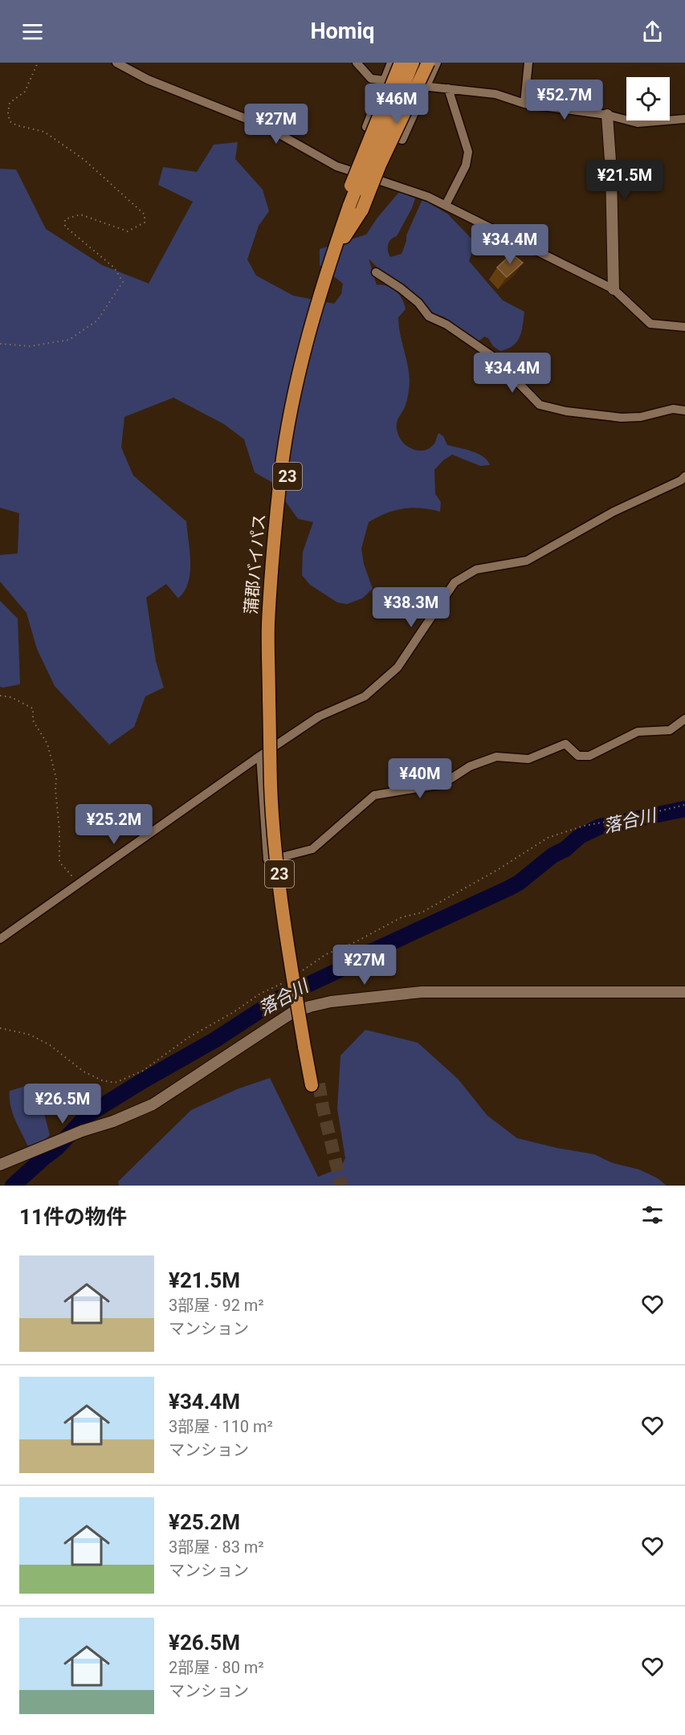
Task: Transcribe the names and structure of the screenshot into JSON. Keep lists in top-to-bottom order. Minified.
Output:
{"streets":{"highway":["23","蒲郡バイパス"]},"water":["落合川"],"page":{"header":"Homiq","price":["¥52.7M","¥46M","¥27M","¥21.5M","¥34.4M","¥34.4M","¥38.3M","¥40M","¥25.2M","¥27M","¥26.5M"],"heading":"11件の物件","list":[{"name":"¥21.5M","note":"3部屋 · 92 m² · マンション"},{"name":"¥34.4M","note":"3部屋 · 110 m² · マンション"},{"name":"¥25.2M","note":"3部屋 · 83 m² · マンション"},{"name":"¥26.5M","note":"2部屋 · 80 m² · マンション"}]}}
